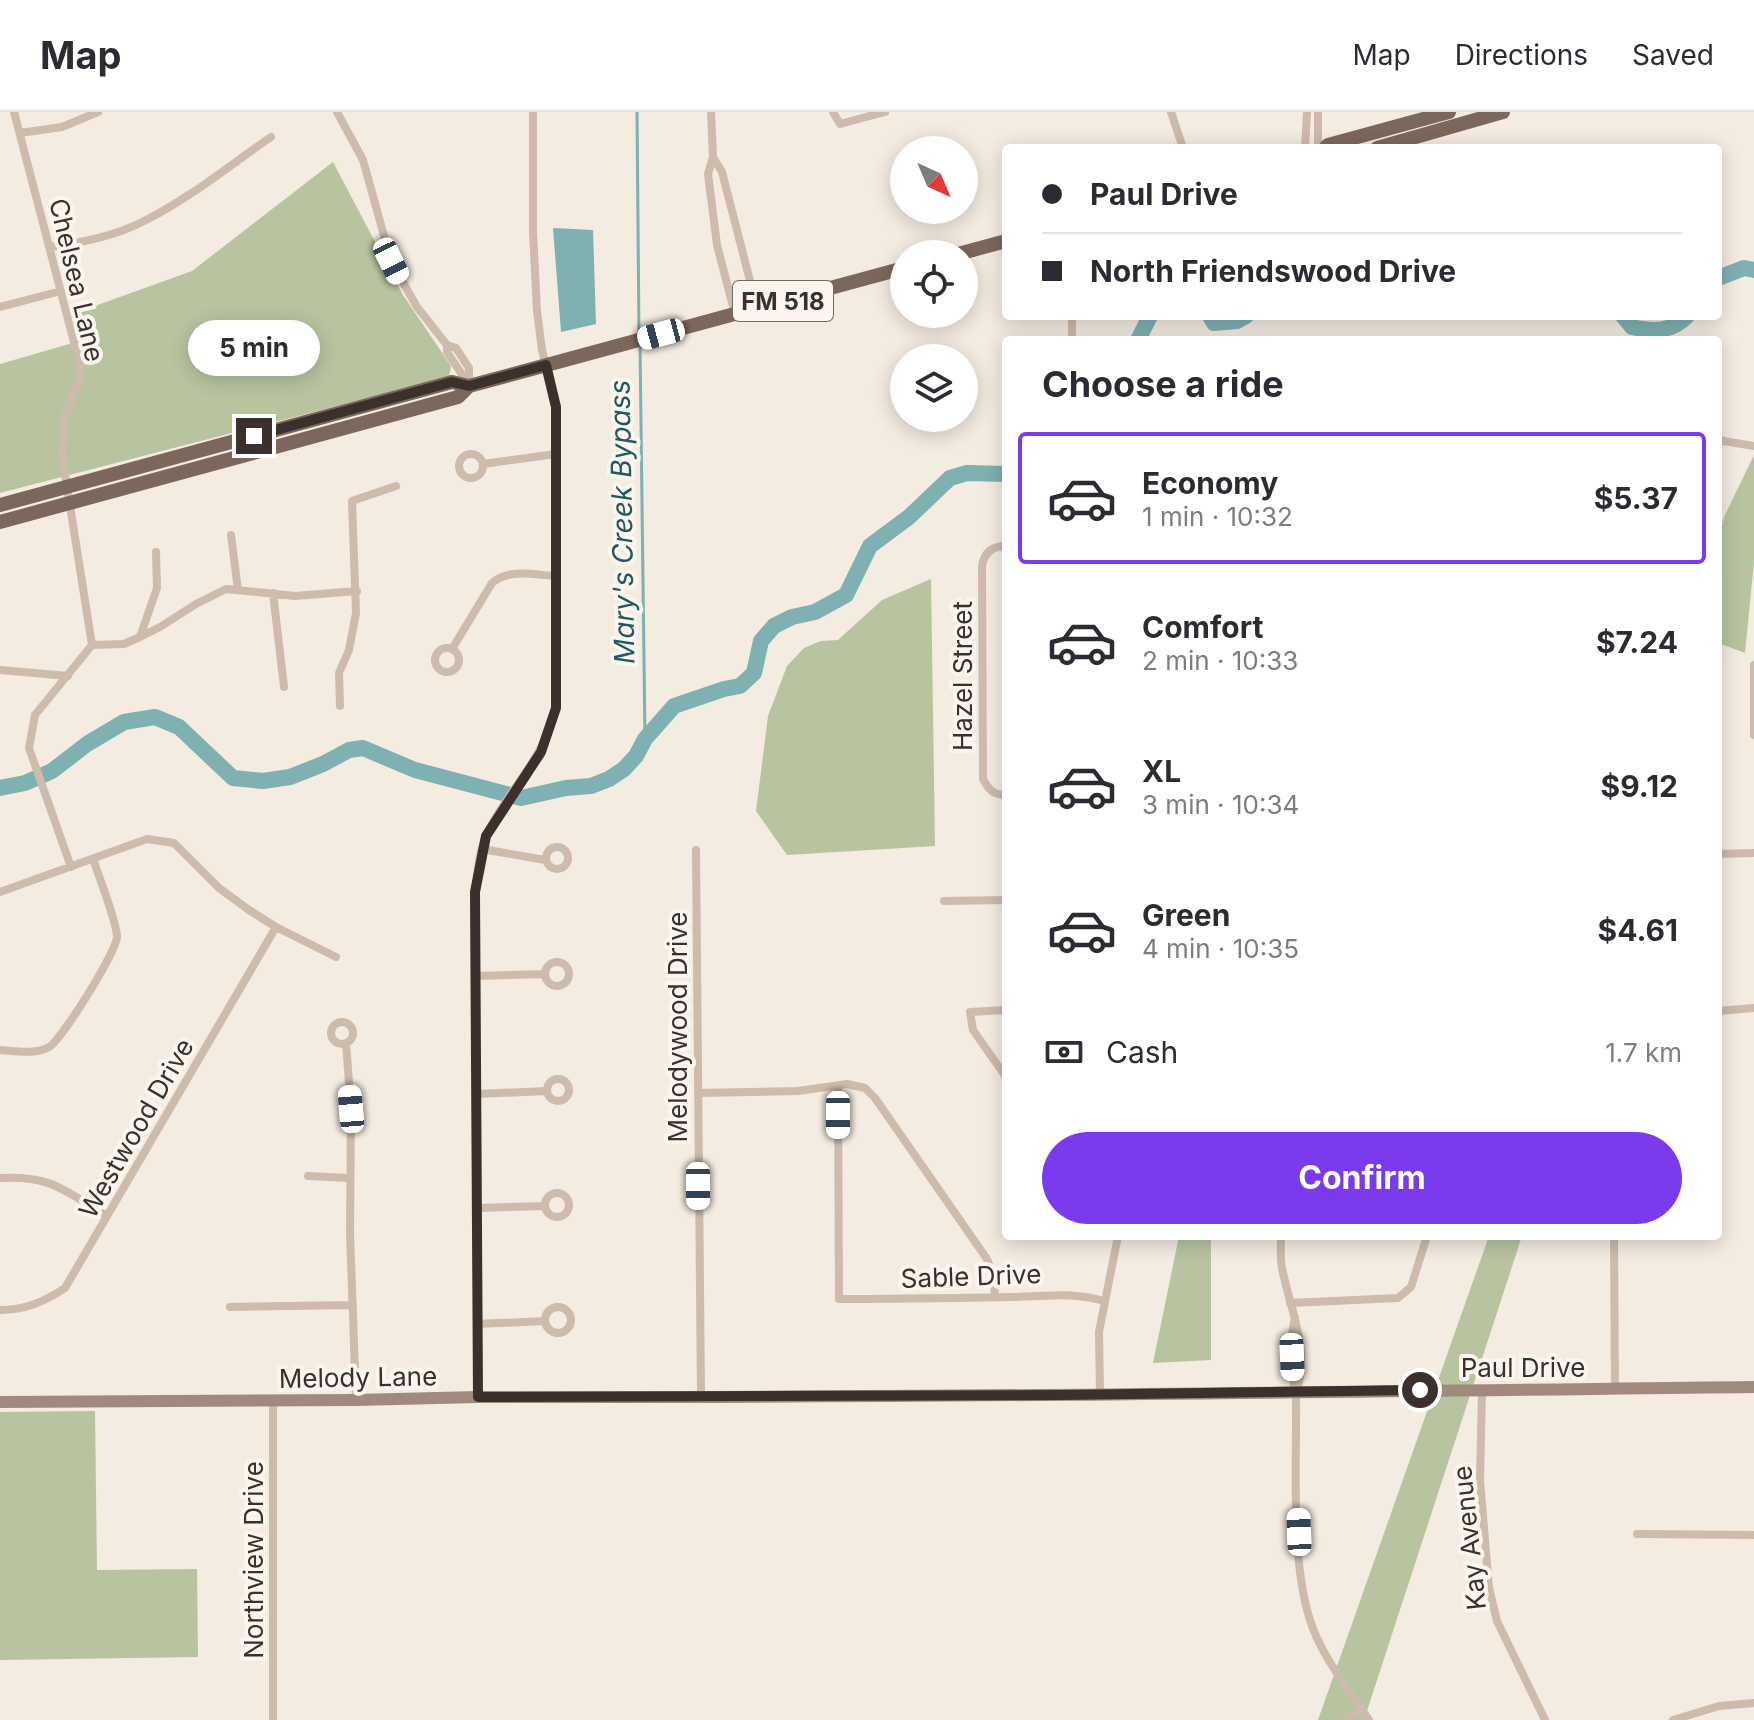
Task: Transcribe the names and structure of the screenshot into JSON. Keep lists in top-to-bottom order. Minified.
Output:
{"streets":{"main road":["FM 518"],"street":["Chelsea Lane","Hazel Street","Melodywood Drive","Westwood Drive","Sable Drive","Paul Drive","Melody Lane","Kay Avenue","Northview Drive"]},"crossings":[["Chelsea Lane","FM 518"],["Melodywood Drive","Melody Lane"],["Paul Drive","Melody Lane"],["Paul Drive","Kay Avenue"],["Melody Lane","Northview Drive"]],"water":["Mary's Creek Bypass"],"north":"bottom right","page":{"header":"Map","nav":["Map","Directions","Saved"],"banner":["Paul Drive","North Friendswood Drive"],"bubble":"5 min","heading":"Choose a ride","list":[{"name":"Economy","note":"1 min · 10:32","value":"$5.37"},{"name":"Comfort","note":"2 min · 10:33","value":"$7.24"},{"name":"XL","note":"3 min · 10:34","value":"$9.12"},{"name":"Green","note":"4 min · 10:35","value":"$4.61"}],"pay":["Cash","1.7 km"],"buttons":"Confirm"}}
